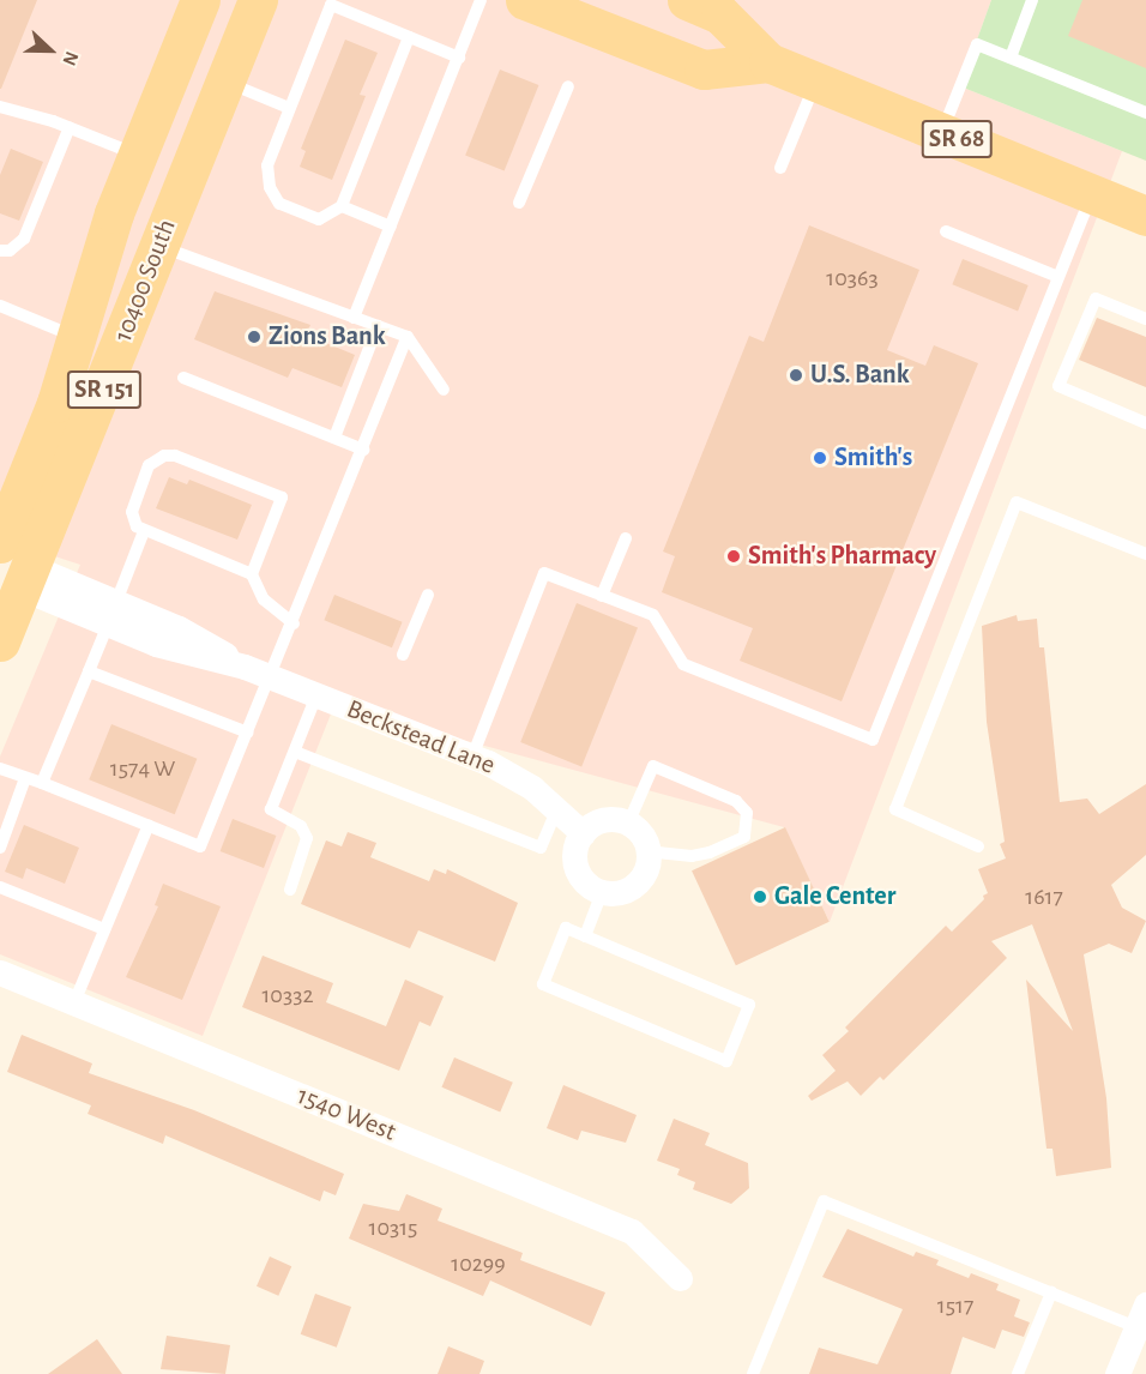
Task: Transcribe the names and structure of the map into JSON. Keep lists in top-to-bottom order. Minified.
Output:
{"streets":{"main road":["SR 68","10400 South","SR 151"],"street":["Beckstead Lane","1540 West"]},"crossings":[["10400 South","Beckstead Lane"]],"places":["Zions Bank","U.S. Bank","Smith's","Smith's Pharmacy","Gale Center"],"house_numbers":["10363","1574 W","1617","10332","10315","10299","1517"],"north":"right"}
